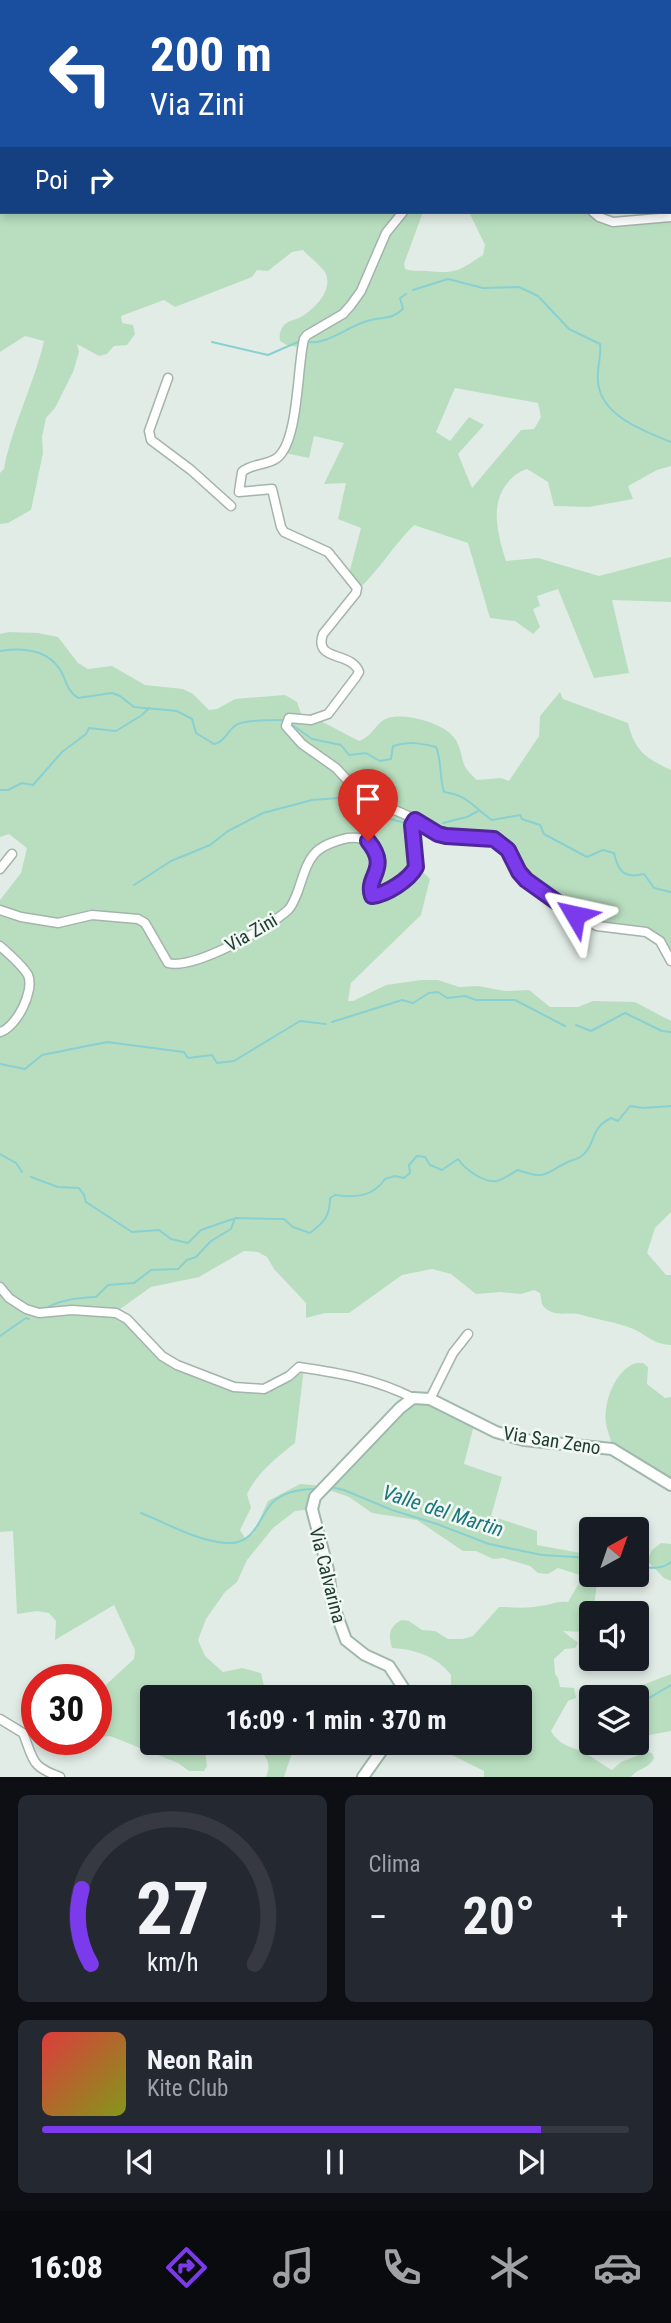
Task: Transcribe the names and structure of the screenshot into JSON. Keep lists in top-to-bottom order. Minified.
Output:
{"streets":{"street":["Via Zini","Via San Zeno","Via Calvarina"]},"water":["Valle del Martin"],"north":"top right","page":{"turn":["200 m","Via Zini"],"then":"Poi","limit":"30","trip":"16:09 · 1 min · 370 m","tile":"Clima","heat":["−","20°","+"],"song":["Neon Rain","Kite Club"],"tabs":"16:08","gauge":["27","km/h"]}}
